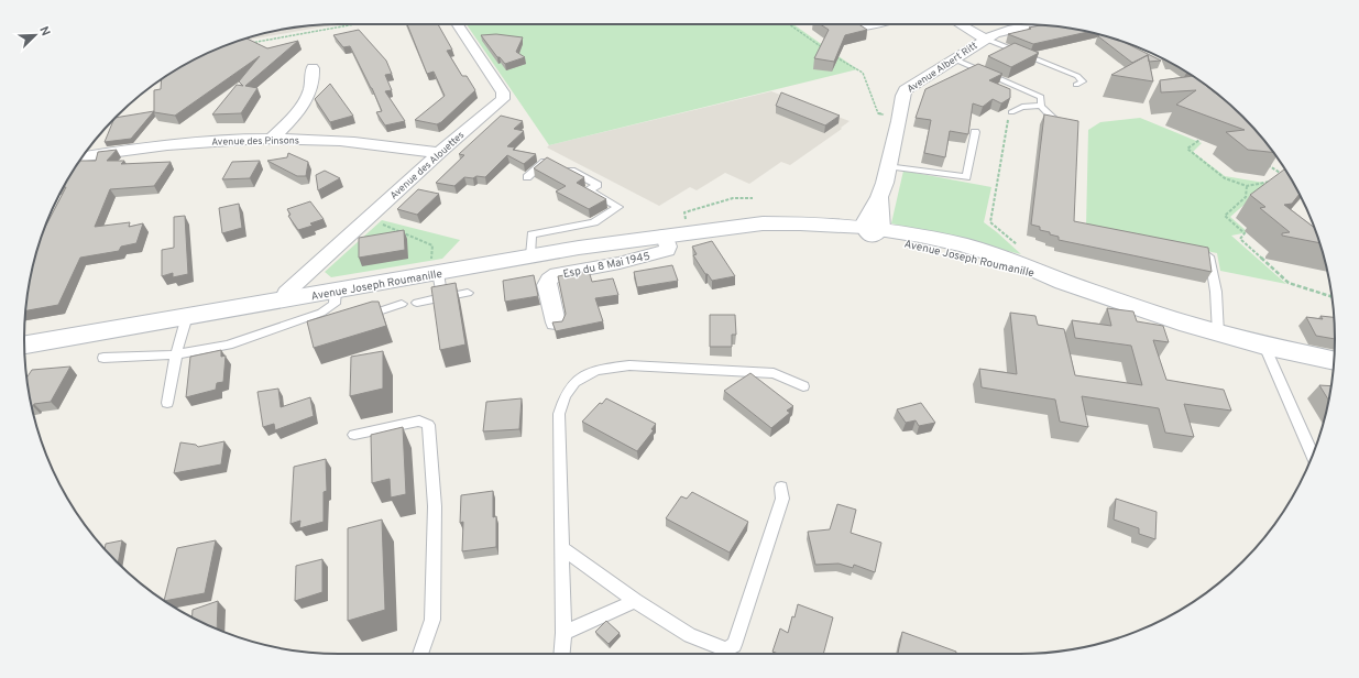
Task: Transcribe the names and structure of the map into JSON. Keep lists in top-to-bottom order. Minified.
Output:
{"streets":{"main road":["Avenue Joseph Roumanille"],"street":["Avenue Albert Ritt","Avenue des Pinsons","Avenue des Alouettes","Esp du 8 Mai 1945"]},"crossings":[["Avenue Albert Ritt","Avenue Joseph Roumanille"],["Avenue des Pinsons","Avenue des Alouettes"],["Avenue des Alouettes","Avenue Joseph Roumanille"],["Avenue Joseph Roumanille","Esp du 8 Mai 1945"]],"north":"top right"}
